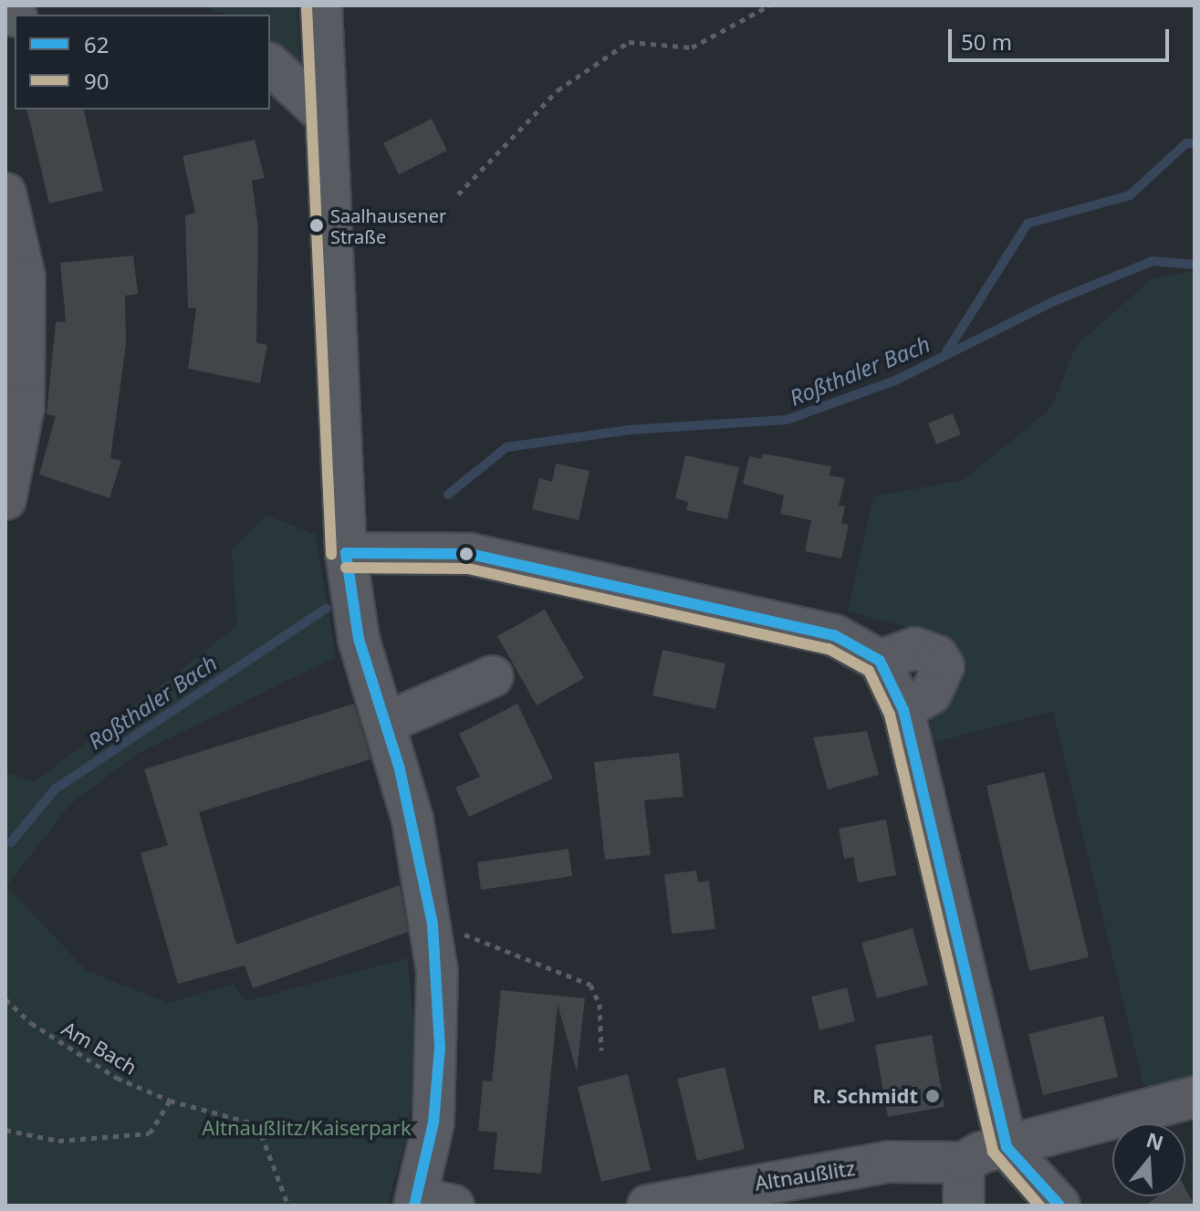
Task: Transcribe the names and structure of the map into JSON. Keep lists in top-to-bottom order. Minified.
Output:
{"streets":{"street":["Altnaußlitz"],"path":["Am Bach"]},"water":["Roßthaler Bach"],"parks":["Altnaußlitz/Kaiserpark"],"places":["Saalhausener Straße","R. Schmidt"],"lines":["transit line 90","transit line 62"],"legend":["62","90"],"scale_bar":"50 m","north":"top"}
